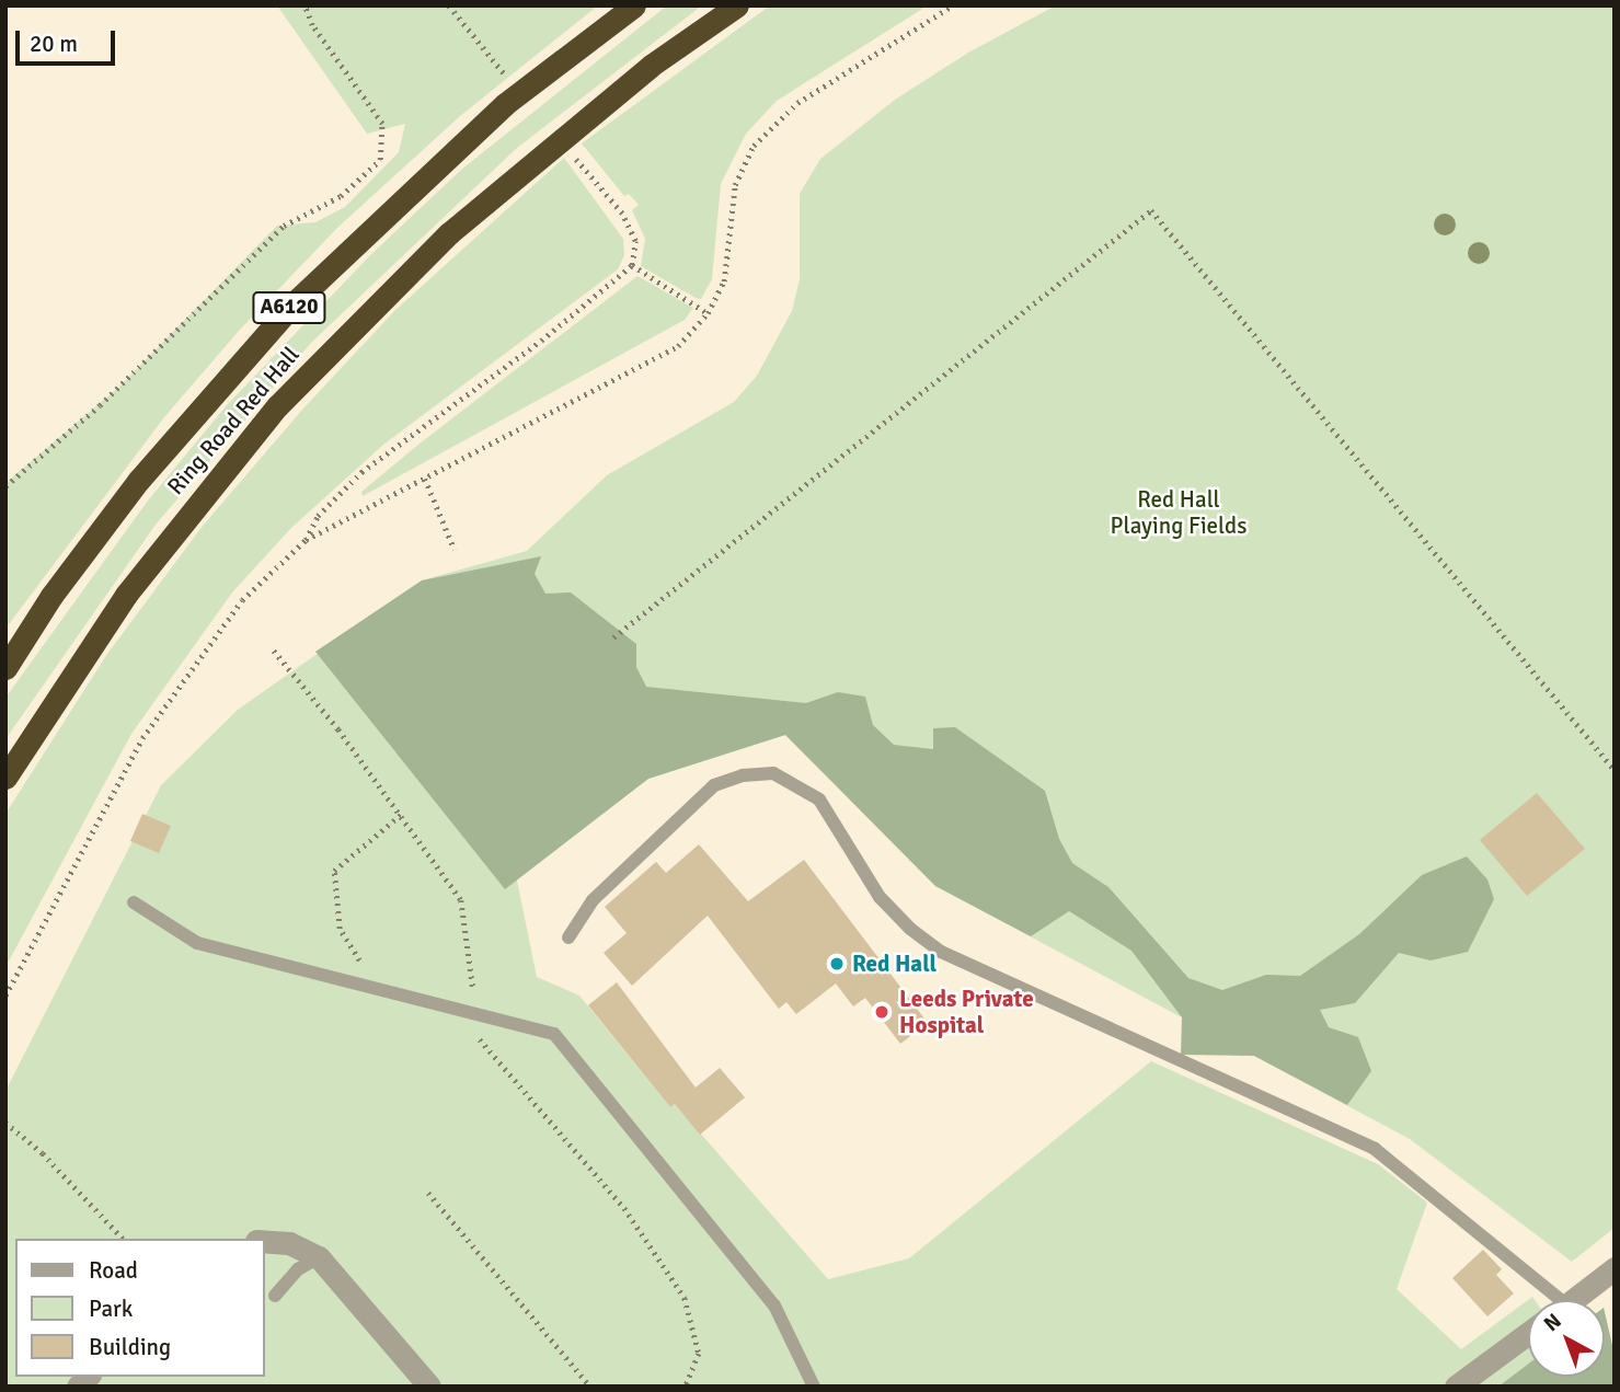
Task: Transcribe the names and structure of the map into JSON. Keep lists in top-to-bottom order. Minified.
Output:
{"streets":{"highway":["A6120","Ring Road Red Hall"]},"parks":["Red Hall Playing Fields"],"places":["Red Hall","Leeds Private Hospital"],"legend":["Road","Park","Building"],"scale_bar":"20 m","north":"top left"}
